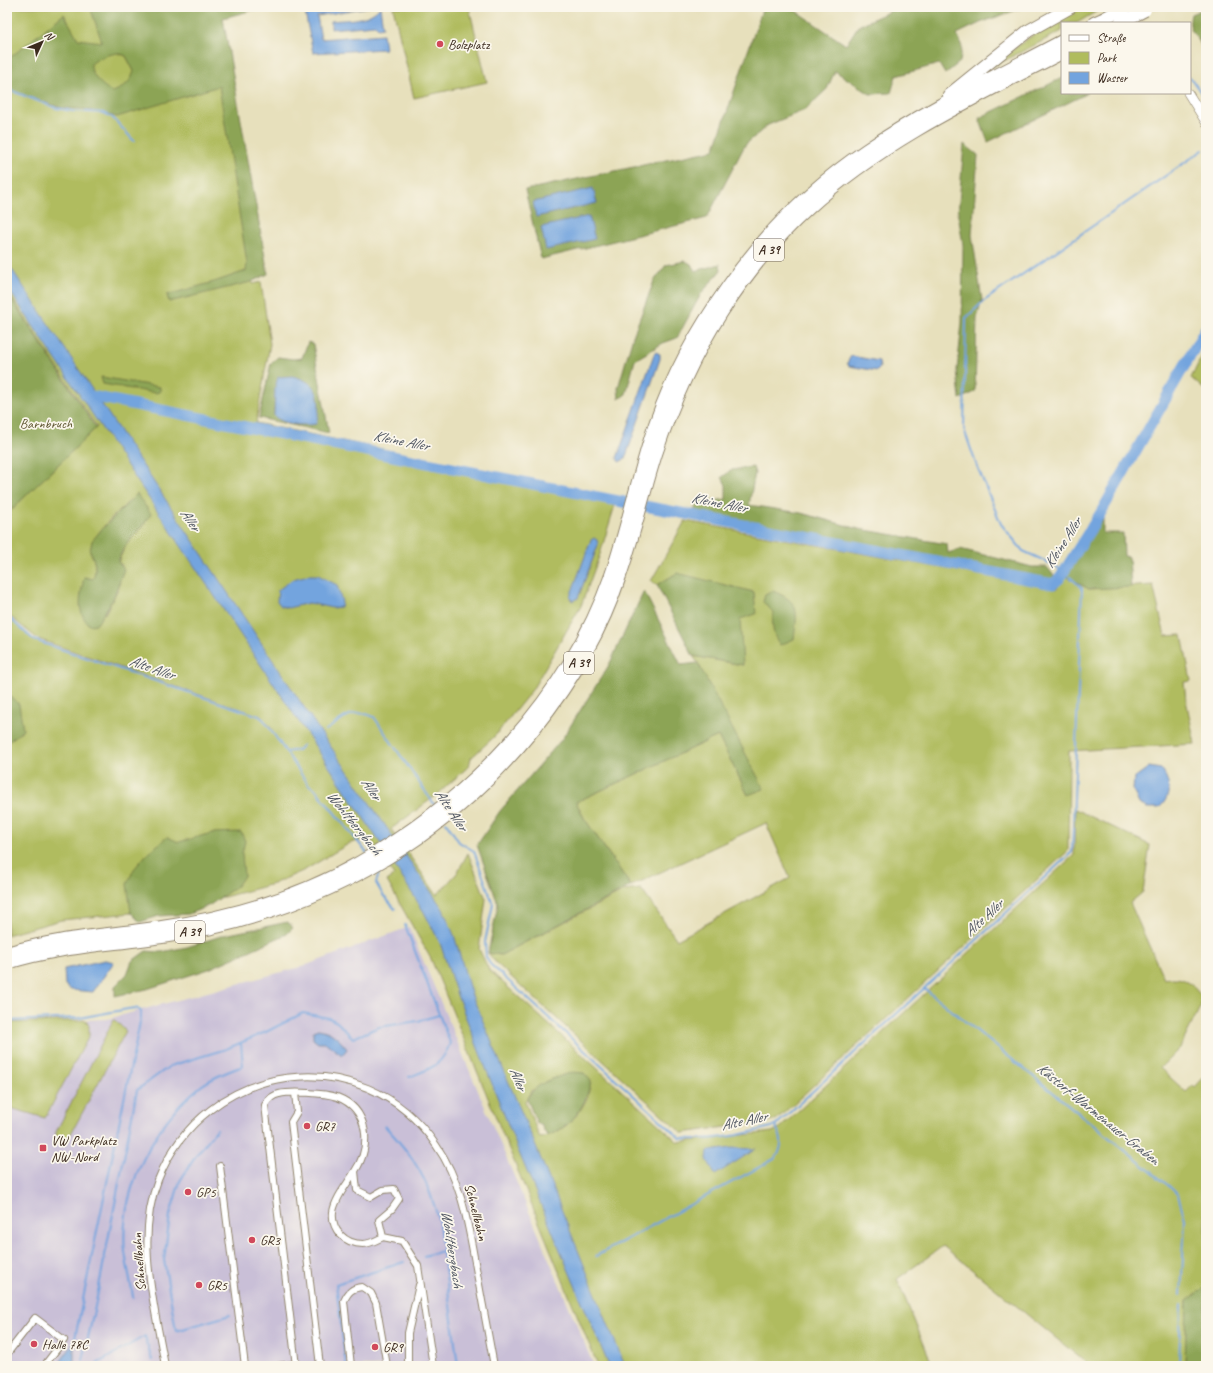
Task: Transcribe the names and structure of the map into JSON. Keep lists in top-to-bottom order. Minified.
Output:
{"streets":{"highway":["A 39"],"street":["Schnellbahn"]},"water":["Kleine Aller","Aller","Alte Aller","Wohltbergbach","Kästorf-Warmenauer-Graben"],"parks":["Barnbruch"],"places":{"other":["Bolzplatz","GR7","GP5","GR3","GR5","Halle 78C","GR9"],"transit":["VW Parkplatz NW-Nord"]},"legend":["Straße","Park","Wasser"],"north":"top right"}
